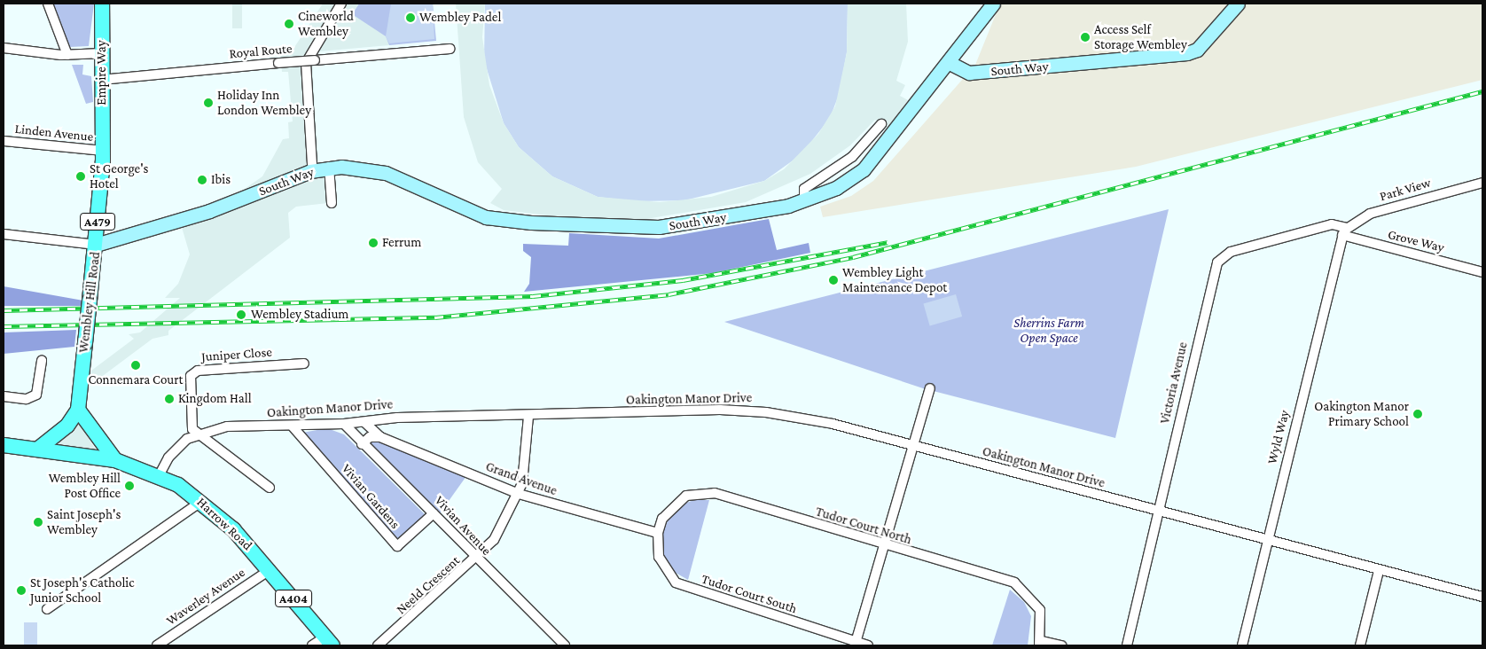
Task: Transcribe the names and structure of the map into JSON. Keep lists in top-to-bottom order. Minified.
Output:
{"streets":{"main road":["South Way","Empire Way","A479","Wembley Hill Road","Harrow Road","A404"],"street":["Royal Route","Linden Avenue","Park View","Grove Way","Juniper Close","Victoria Avenue","Oakington Manor Drive","Wyld Way","Grand Avenue","Vivian Gardens","Vivian Avenue","Tudor Court North","Neeld Crescent","Tudor Court South","Waverley Avenue"]},"crossings":[["Royal Route","Empire Way"],["South Way","Wembley Hill Road"],["Empire Way","Linden Avenue"],["Empire Way","Wembley Hill Road"],["Linden Avenue","Wembley Hill Road"],["Park View","Grove Way"],["Park View","Victoria Avenue"],["Park View","Wyld Way"],["Grove Way","Victoria Avenue"],["Grove Way","Wyld Way"],["Wembley Hill Road","Harrow Road"],["Wembley Hill Road","A404"],["Juniper Close","Oakington Manor Drive"],["Victoria Avenue","Oakington Manor Drive"],["Victoria Avenue","Wyld Way"],["Oakington Manor Drive","Wyld Way"],["Oakington Manor Drive","Grand Avenue"],["Oakington Manor Drive","Vivian Gardens"],["Oakington Manor Drive","Vivian Avenue"],["Oakington Manor Drive","Neeld Crescent"],["Grand Avenue","Tudor Court North"],["Grand Avenue","Neeld Crescent"],["Grand Avenue","Tudor Court South"],["Vivian Gardens","Vivian Avenue"],["Harrow Road","Waverley Avenue"],["Harrow Road","A404"],["Vivian Avenue","Neeld Crescent"],["Tudor Court North","Tudor Court South"]],"parks":["Sherrins Farm Open Space"],"places":["Wembley Padel","Cineworld Wembley","Access Self Storage Wembley","Holiday Inn London Wembley","St George's Hotel","Ibis","Ferrum","Wembley Light Maintenance Depot","Wembley Stadium","Connemara Court","Kingdom Hall","Oakington Manor Primary School","Wembley Hill Post Office","Saint Joseph's Wembley","St Joseph's Catholic Junior School"]}
